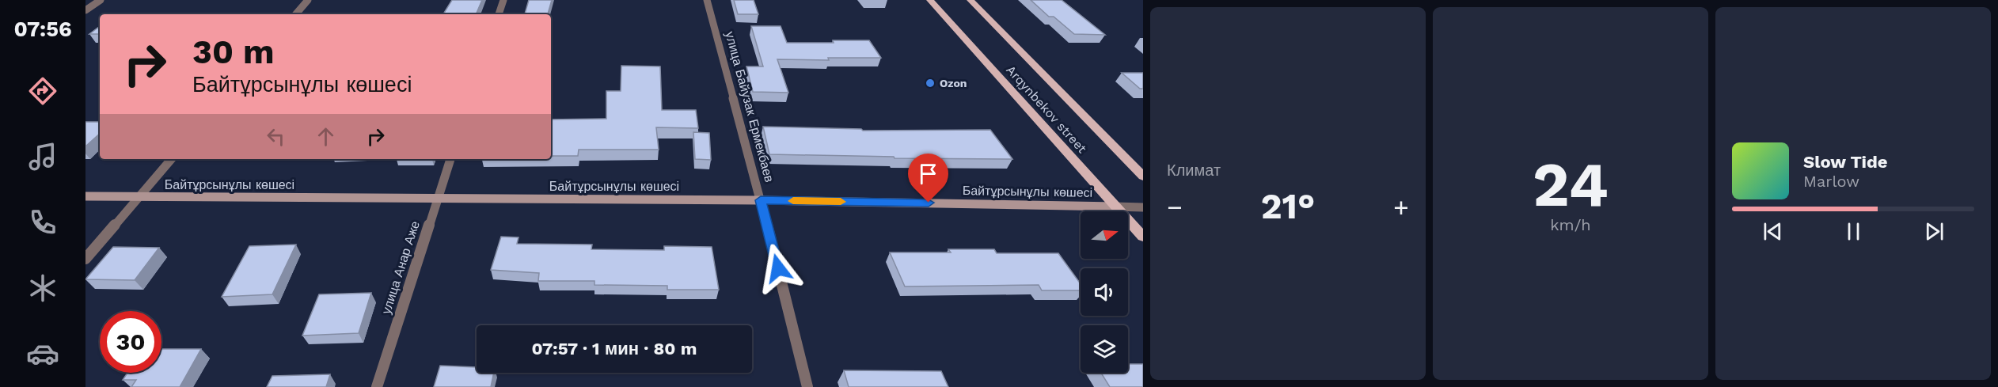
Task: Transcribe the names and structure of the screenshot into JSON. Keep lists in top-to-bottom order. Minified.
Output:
{"streets":{"main road":["Arqynbekov street","Байтұрсынұлы көшесі"],"street":["улица Байузак Ермекбаев","улица Анар Аже"]},"crossings":[["улица Байузак Ермекбаев","Байтұрсынұлы көшесі"],["Arqynbekov street","Байтұрсынұлы көшесі"],["Байтұрсынұлы көшесі","улица Анар Аже"]],"places":["Ozon"],"north":"right","page":{"tabs":"07:56","tile":["Климат",["24","km/h"]],"turn":["30 m","Байтұрсынұлы көшесі"],"song":["Slow Tide","Marlow"],"heat":["−","21°","+"],"limit":"30","trip":"07:57 · 1 мин · 80 m"}}
